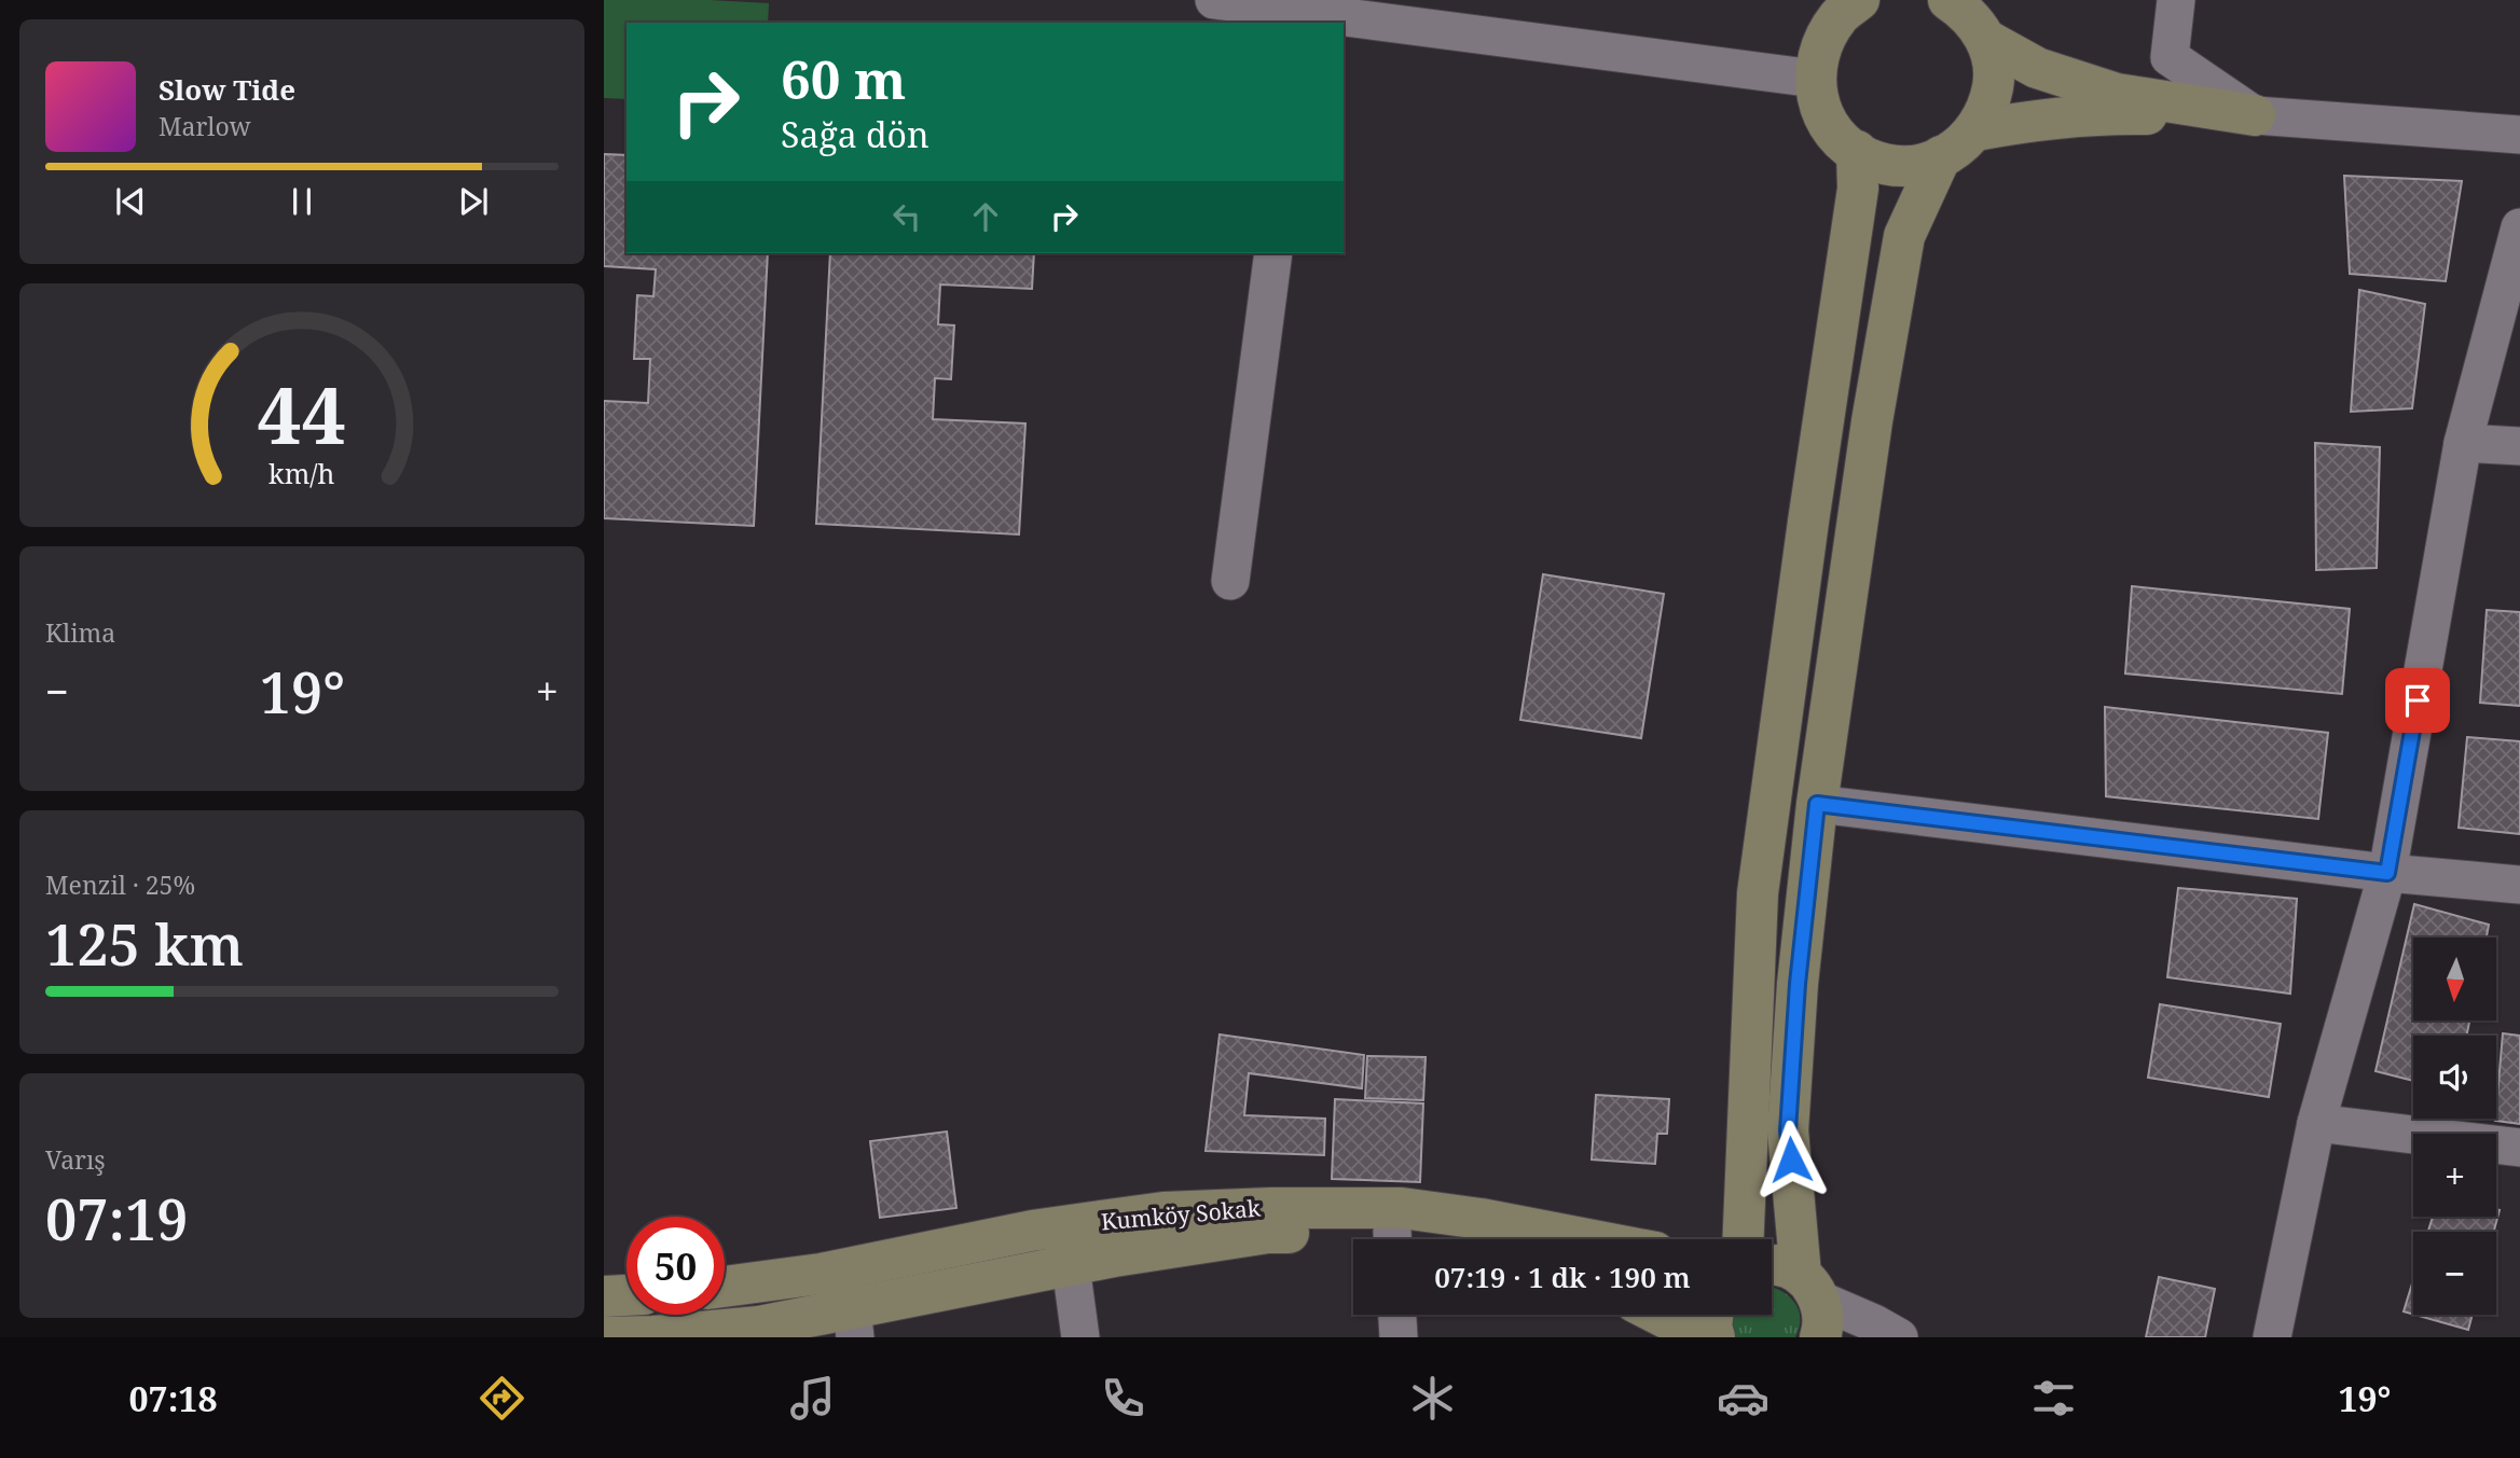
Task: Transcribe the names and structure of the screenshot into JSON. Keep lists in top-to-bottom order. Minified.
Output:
{"streets":{"main road":["Kumköy Sokak"]},"north":"bottom","page":{"turn":["60 m","Sağa dön"],"song":["Slow Tide","Marlow"],"tile":["Klima",["Menzil · 25%","125 km"],["Varış","07:19"]],"heat":["−","19°","+"],"map_buttons":["+","−"],"limit":"50","trip":"07:19 · 1 dk · 190 m","tabs":["07:18","19°"],"gauge":["44","km/h"]}}
